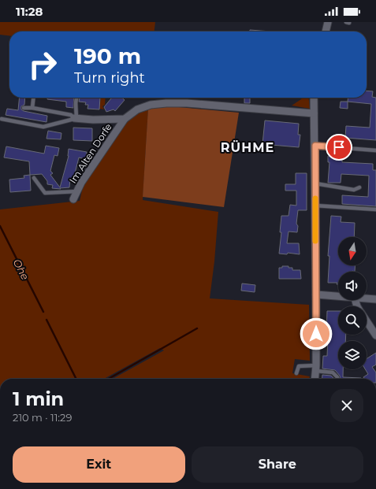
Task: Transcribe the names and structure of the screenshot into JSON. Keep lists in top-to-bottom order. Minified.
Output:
{"streets":{"street":["Im Alten Dorfe"]},"districts":["RÜHME"],"water":["Ohe"],"north":"bottom","page":{"status":"11:28","turn":["190 m","Turn right"],"heading":["1 min","210 m · 11:29"],"buttons":["Exit","Share"]}}
